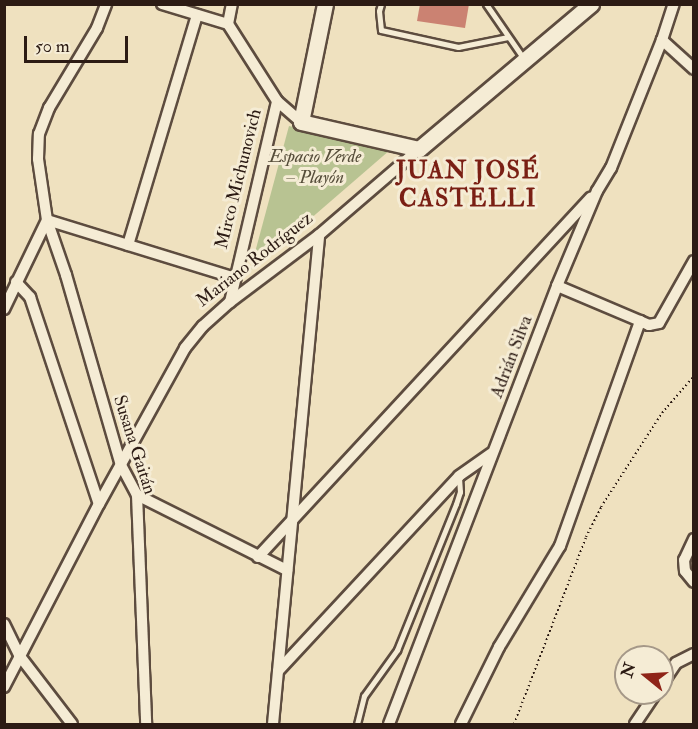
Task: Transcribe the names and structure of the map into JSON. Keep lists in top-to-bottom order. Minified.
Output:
{"streets":{"street":["Mirco Michunovich","Mariano Rodríguez","Adrián Silva","Susana Gaitán"]},"crossings":[["Mirco Michunovich","Mariano Rodríguez"],["Mariano Rodríguez","Susana Gaitán"]],"districts":["JUAN JOSÉ CASTELLI"],"parks":["Espacio Verde – Playón"],"scale_bar":"50 m","north":"left"}
